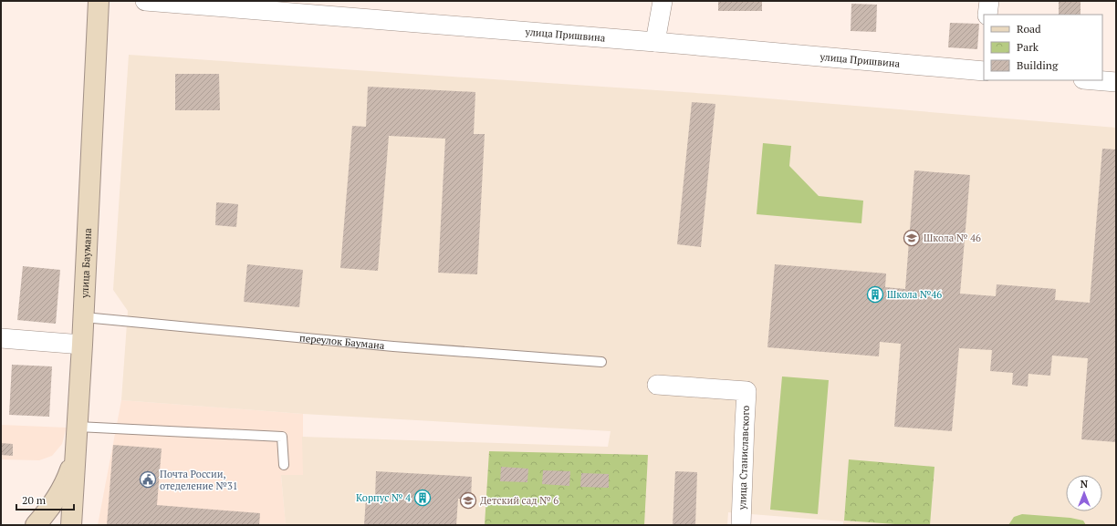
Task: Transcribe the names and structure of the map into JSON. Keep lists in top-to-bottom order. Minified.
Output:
{"streets":{"main road":["улица Баумана"],"street":["улица Пришвина","улица Станиславского"],"lane":["переулок Баумана"]},"crossings":[["улица Баумана","переулок Баумана"]],"places":{"school or university":["Школа № 46","Детский сад № 6"],"building":["Школа №46","Корпус № 4"],"public building":["Почта России, отеделение №31"]},"legend":["Road","Park","Building"],"scale_bar":"20 m","north":"top"}
